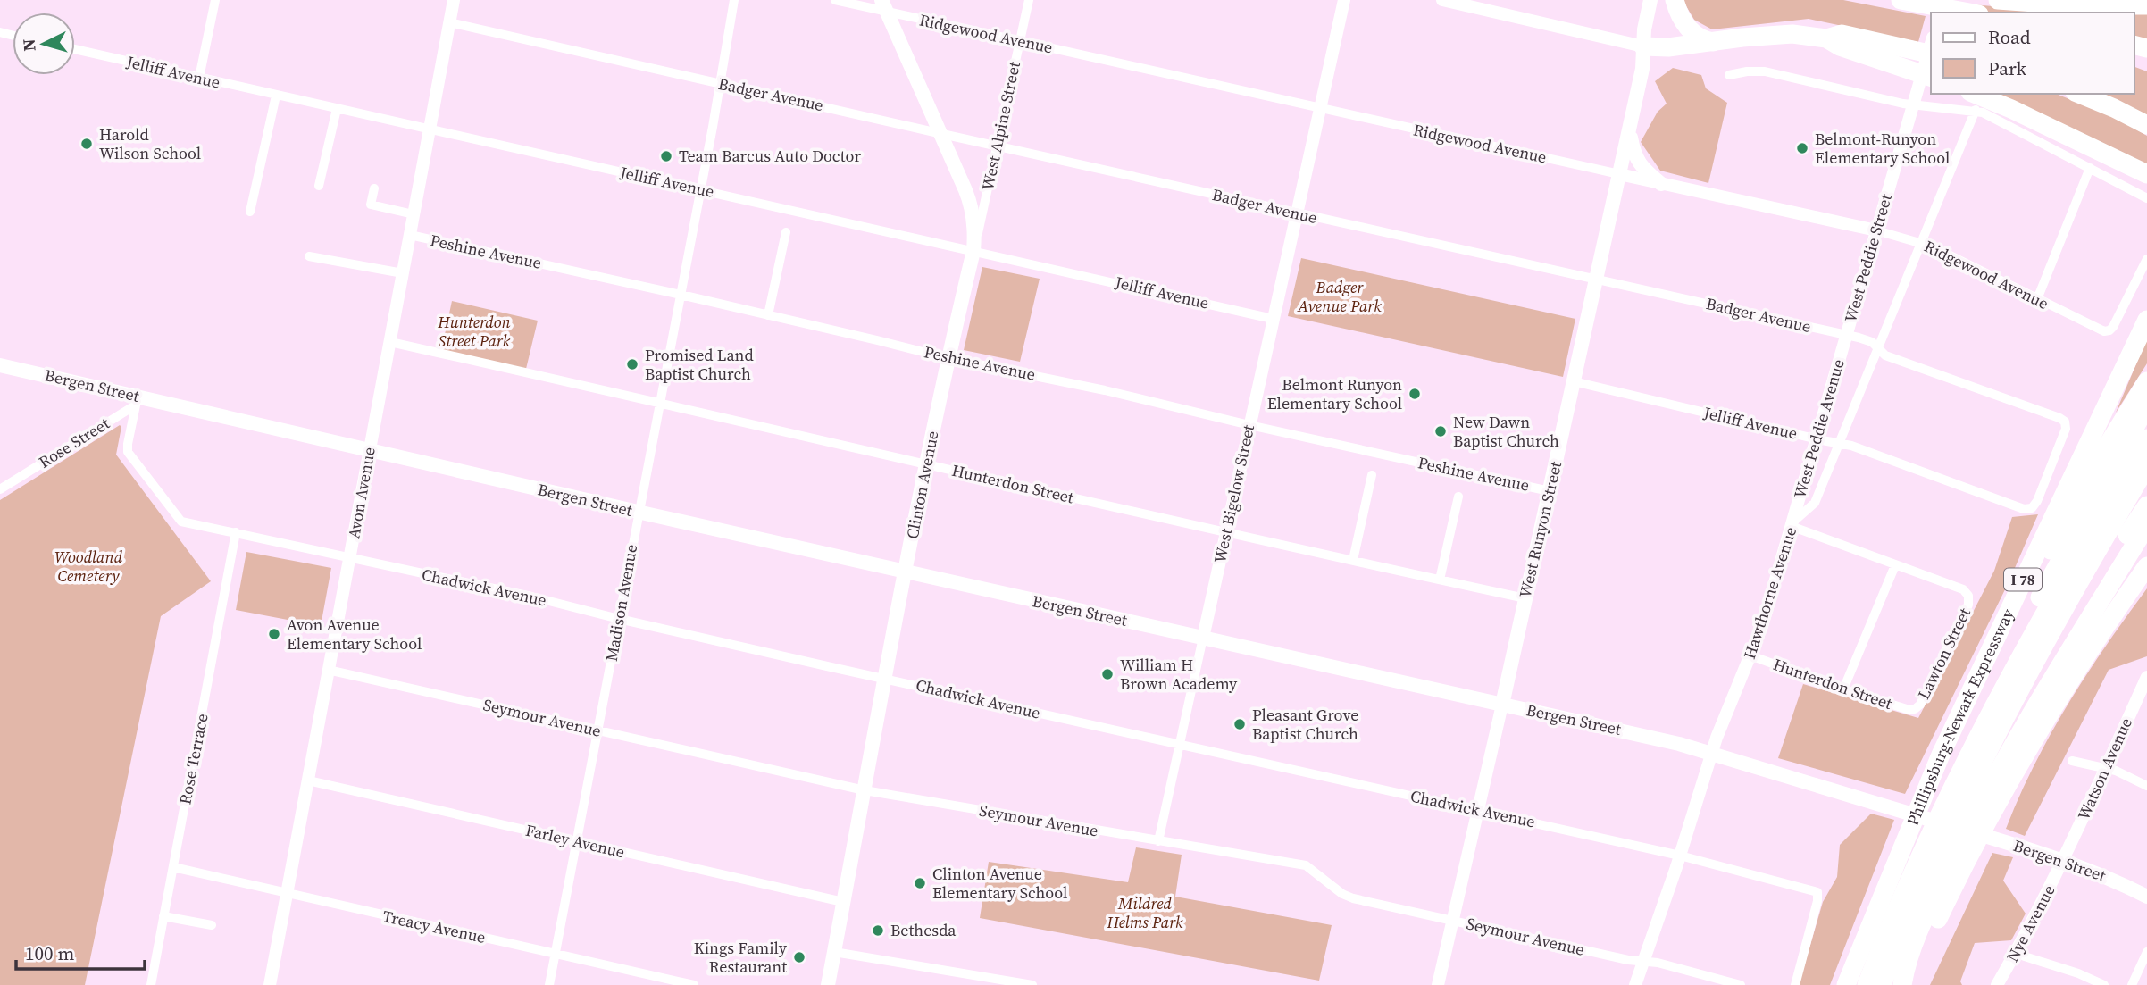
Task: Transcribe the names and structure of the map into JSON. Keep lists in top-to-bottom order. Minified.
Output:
{"streets":{"highway":["I 78","Phillipsburg-Newark Expressway"],"main road":["Bergen Street","Clinton Avenue","West Runyon Street"],"street":["Ridgewood Avenue","Jelliff Avenue","Badger Avenue","West Alpine Street","Peshine Avenue","West Peddie Street","West Peddie Avenue","Rose Street","Hunterdon Street","Avon Avenue","West Bigelow Street","Chadwick Avenue","Hawthorne Avenue","Madison Avenue","Lawton Street","Seymour Avenue","Rose Terrace","Watson Avenue","Farley Avenue","Nye Avenue","Treacy Avenue"]},"crossings":[["Ridgewood Avenue","West Alpine Street"],["Ridgewood Avenue","West Peddie Street"],["Ridgewood Avenue","Clinton Avenue"],["Ridgewood Avenue","West Bigelow Street"],["Ridgewood Avenue","West Runyon Street"],["Ridgewood Avenue","Hawthorne Avenue"],["Jelliff Avenue","Badger Avenue"],["Jelliff Avenue","West Alpine Street"],["Jelliff Avenue","West Peddie Avenue"],["Jelliff Avenue","Clinton Avenue"],["Jelliff Avenue","Avon Avenue"],["Jelliff Avenue","West Bigelow Street"],["Jelliff Avenue","West Runyon Street"],["Jelliff Avenue","Hawthorne Avenue"],["Jelliff Avenue","Madison Avenue"],["Badger Avenue","West Alpine Street"],["Badger Avenue","West Peddie Street"],["Badger Avenue","West Peddie Avenue"],["Badger Avenue","Clinton Avenue"],["Badger Avenue","Avon Avenue"],["Badger Avenue","West Bigelow Street"],["Badger Avenue","West Runyon Street"],["Badger Avenue","Hawthorne Avenue"],["Badger Avenue","Madison Avenue"],["West Alpine Street","Clinton Avenue"],["Peshine Avenue","Clinton Avenue"],["Peshine Avenue","Avon Avenue"],["Peshine Avenue","West Bigelow Street"],["Peshine Avenue","West Runyon Street"],["Peshine Avenue","Madison Avenue"],["West Peddie Street","West Peddie Avenue"],["Bergen Street","Rose Street"],["Bergen Street","Clinton Avenue"],["Bergen Street","Avon Avenue"],["Bergen Street","West Bigelow Street"],["Bergen Street","West Runyon Street"],["Bergen Street","Hawthorne Avenue"],["Bergen Street","Madison Avenue"],["Bergen Street","Watson Avenue"],["Bergen Street","Nye Avenue"],["West Peddie Avenue","Hawthorne Avenue"],["Rose Street","Chadwick Avenue"],["Hunterdon Street","Clinton Avenue"],["Hunterdon Street","Avon Avenue"],["Hunterdon Street","West Bigelow Street"],["Hunterdon Street","West Runyon Street"],["Hunterdon Street","Hawthorne Avenue"],["Hunterdon Street","Madison Avenue"],["Hunterdon Street","Lawton Street"],["Clinton Avenue","Chadwick Avenue"],["Clinton Avenue","Seymour Avenue"],["Clinton Avenue","Farley Avenue"],["Avon Avenue","Chadwick Avenue"],["Avon Avenue","Seymour Avenue"],["Avon Avenue","Farley Avenue"],["Avon Avenue","Treacy Avenue"],["West Bigelow Street","Chadwick Avenue"],["West Bigelow Street","Seymour Avenue"],["West Runyon Street","Chadwick Avenue"],["West Runyon Street","Seymour Avenue"],["Chadwick Avenue","Hawthorne Avenue"],["Chadwick Avenue","Madison Avenue"],["Chadwick Avenue","Rose Terrace"],["Hawthorne Avenue","Seymour Avenue"],["Madison Avenue","Seymour Avenue"],["Madison Avenue","Farley Avenue"],["Madison Avenue","Treacy Avenue"],["Rose Terrace","Treacy Avenue"],["Watson Avenue","Nye Avenue"]],"parks":["Badger Avenue Park","Hunterdon Street Park","Woodland Cemetery","Mildred Helms Park"],"places":["Harold Wilson School","Belmont-Runyon Elementary School","Team Barcus Auto Doctor","Promised Land Baptist Church","Belmont Runyon Elementary School","New Dawn Baptist Church","Avon Avenue Elementary School","William H Brown Academy","Pleasant Grove Baptist Church","Clinton Avenue Elementary School","Bethesda","Kings Family Restaurant"],"legend":["Road","Park"],"scale_bar":"100 m","north":"left"}
